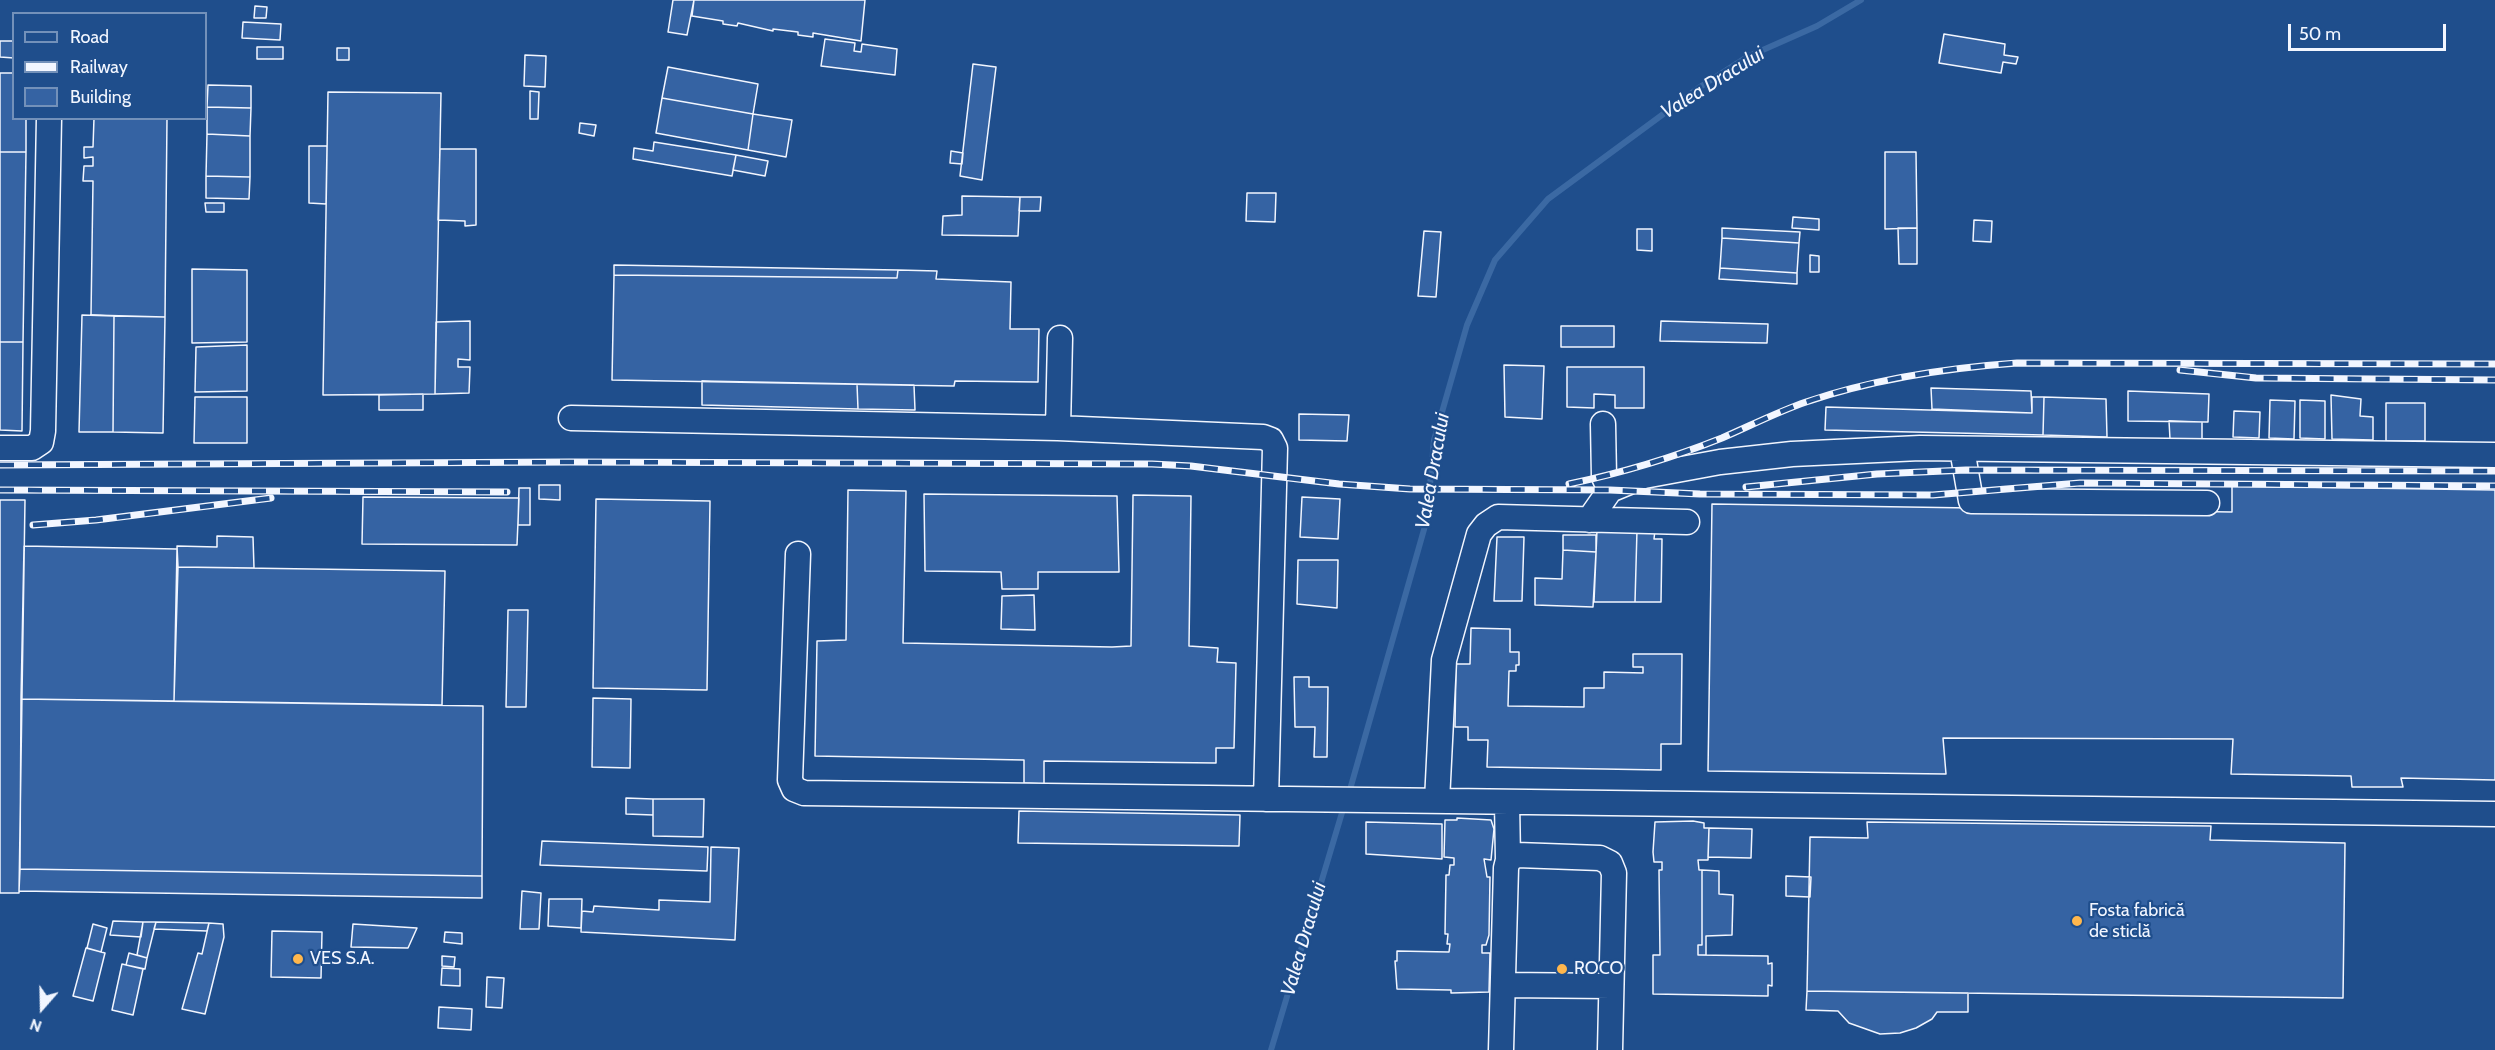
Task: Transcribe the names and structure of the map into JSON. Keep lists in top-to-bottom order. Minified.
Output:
{"water":["Valea Dracului"],"places":["Fosta fabrică de sticlă","VES S.A.","ROCO"],"legend":["Road","Railway","Building"],"scale_bar":"50 m","north":"bottom"}
